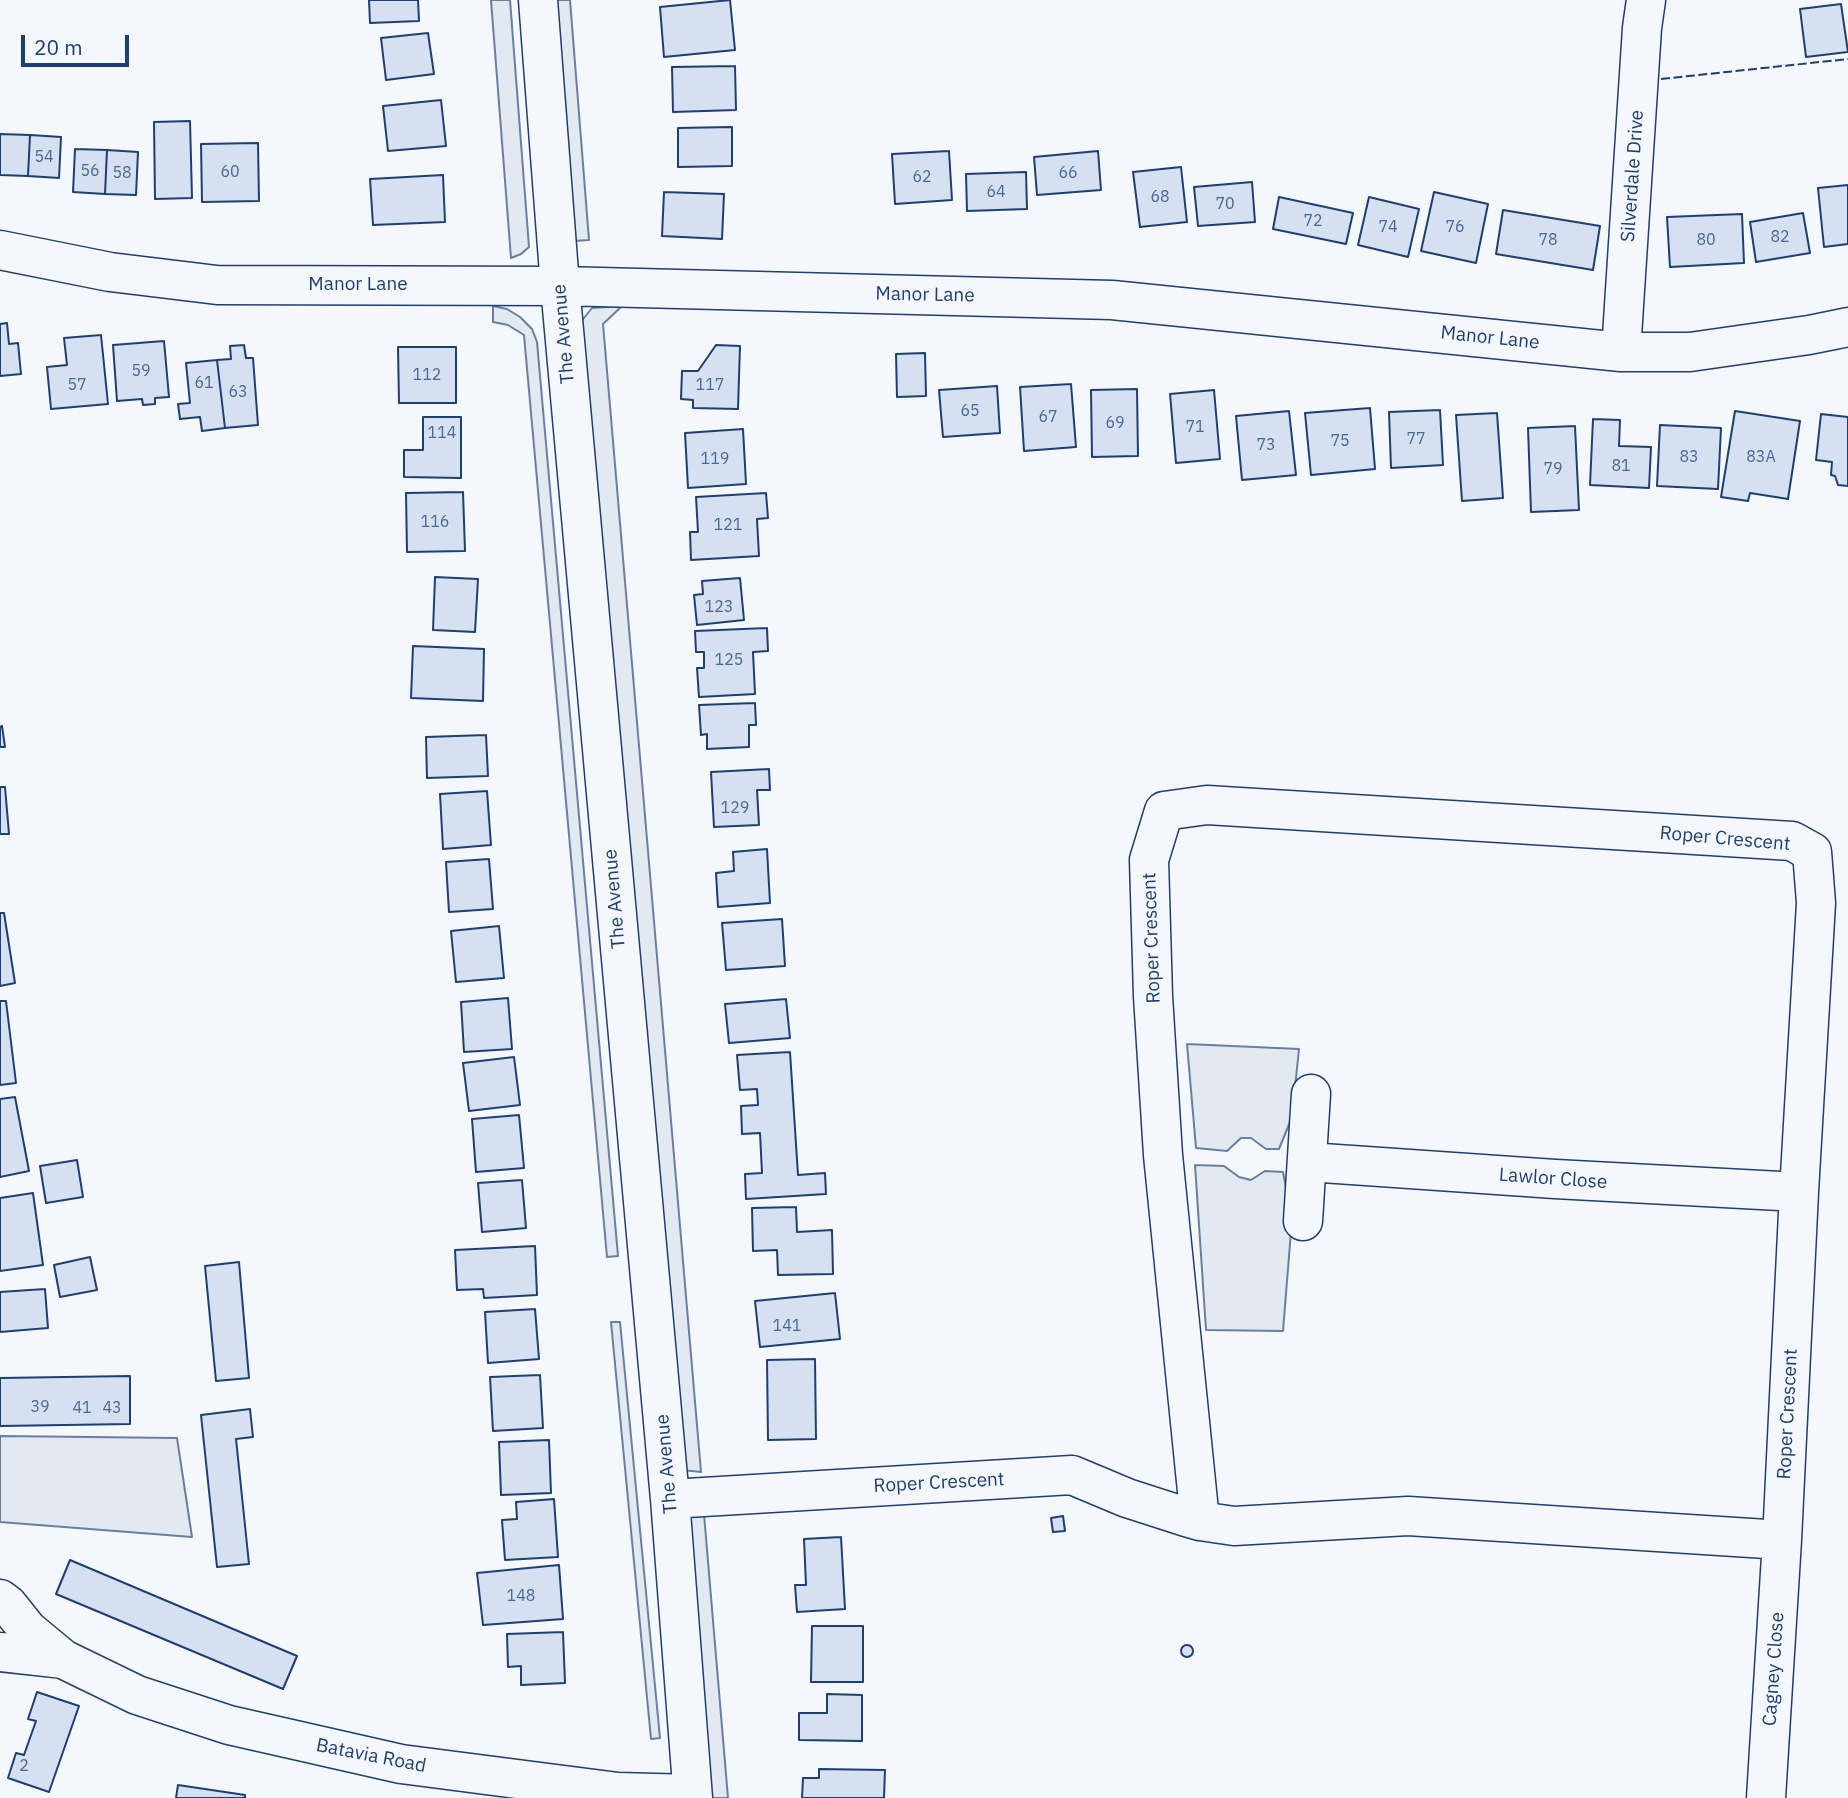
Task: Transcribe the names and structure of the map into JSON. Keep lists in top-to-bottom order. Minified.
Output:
{"streets":{"street":["Silverdale Drive","Manor Lane","The Avenue","Roper Crescent","Lawlor Close","Cagney Close","Batavia Road"]},"crossings":[["Silverdale Drive","Manor Lane"],["Manor Lane","The Avenue"],["The Avenue","Roper Crescent"],["The Avenue","Batavia Road"],["Roper Crescent","Lawlor Close"],["Roper Crescent","Cagney Close"]],"house_numbers":["54","56","60","58","66","62","64","68","70","72","74","76","82","78","80","59","112","61","57","117","63","65","67","69","71","114","77","75","73","83","83A","119","81","79","116","121","123","125","129","141","39","41","43","148","2"],"scale_bar":"20 m"}
